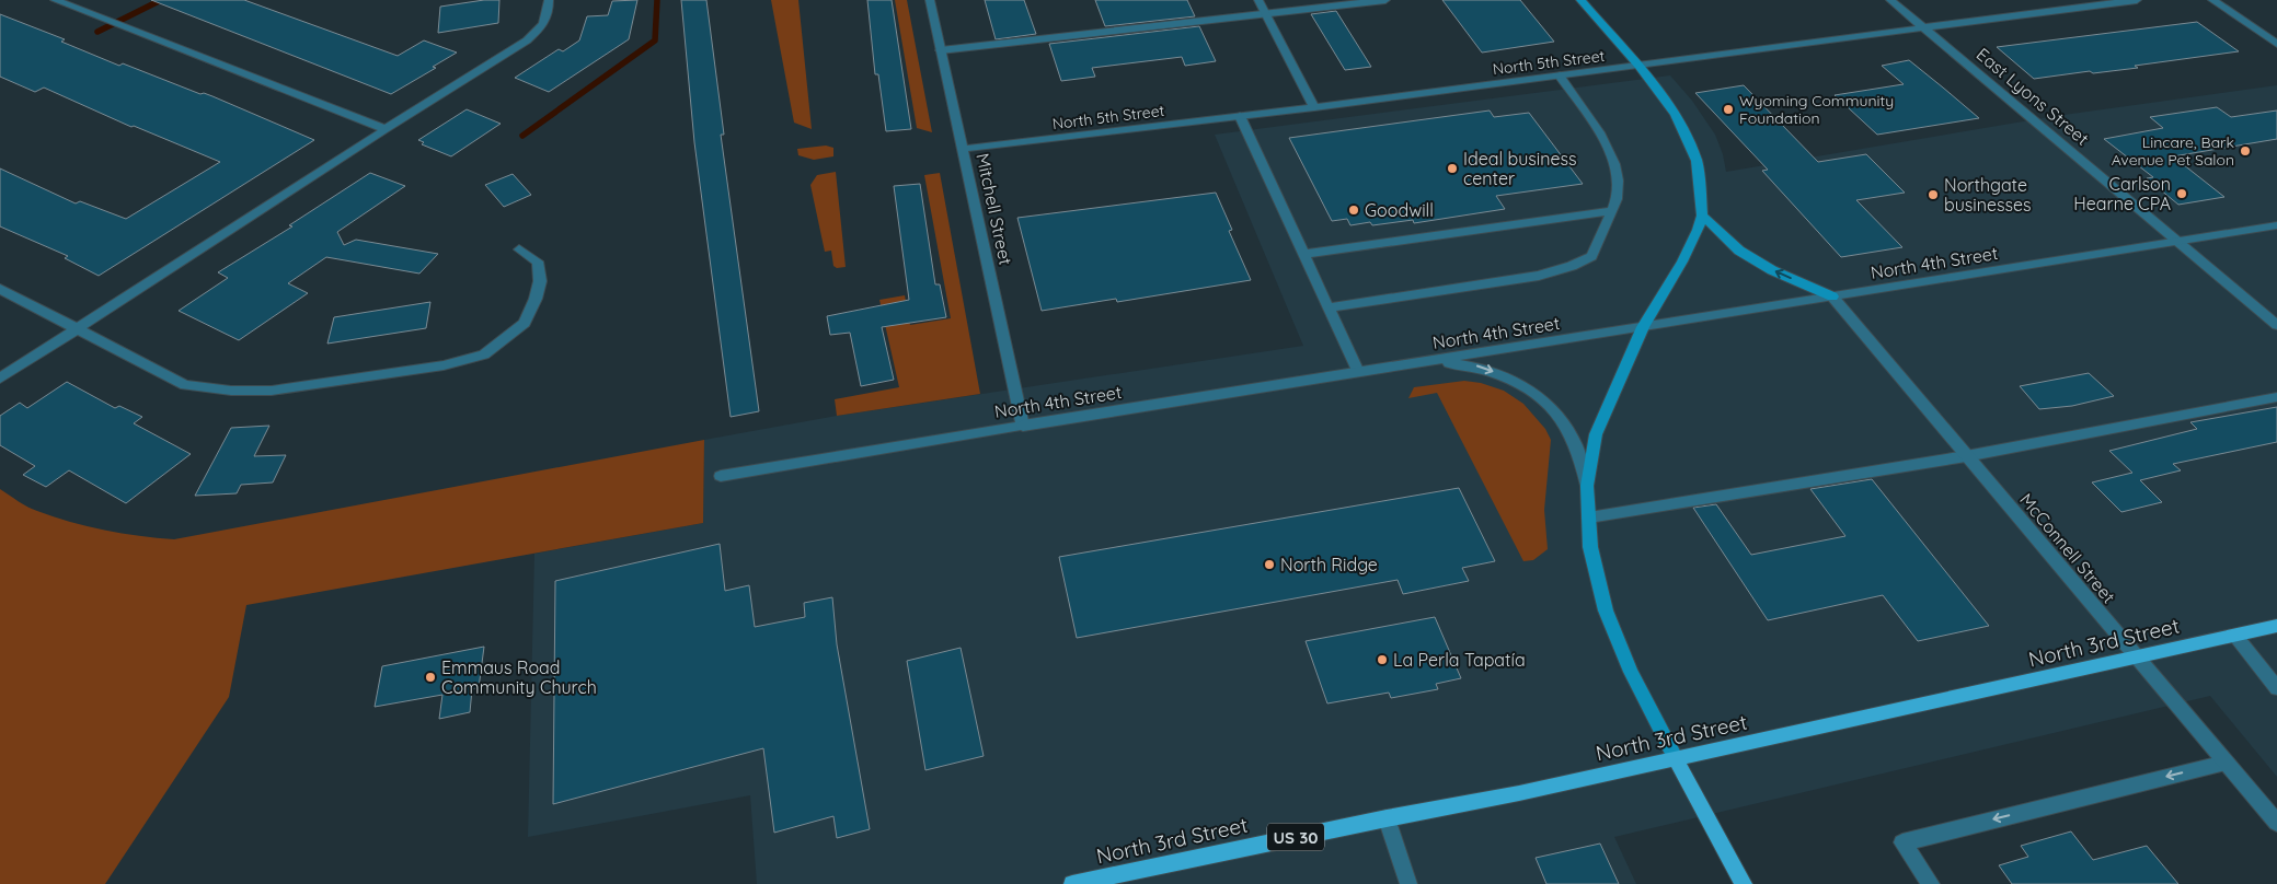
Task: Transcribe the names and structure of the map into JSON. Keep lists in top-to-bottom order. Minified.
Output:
{"streets":{"main road":["North 3rd Street","US 30"],"street":["North 5th Street","East Lyons Street","Mitchell Street","North 4th Street","McConnell Street"]},"crossings":[["North 5th Street","East Lyons Street"],["North 5th Street","Mitchell Street"],["East Lyons Street","North 4th Street"],["Mitchell Street","North 4th Street"],["North 4th Street","McConnell Street"],["McConnell Street","North 3rd Street"]],"places":["Wyoming Community Foundation","Lincare, Bark Avenue Pet Salon","Ideal business center","Carlson Hearne CPA","Northgate businesses","Goodwill","North Ridge","La Perla Tapatía","Emmaus Road Community Church"]}
